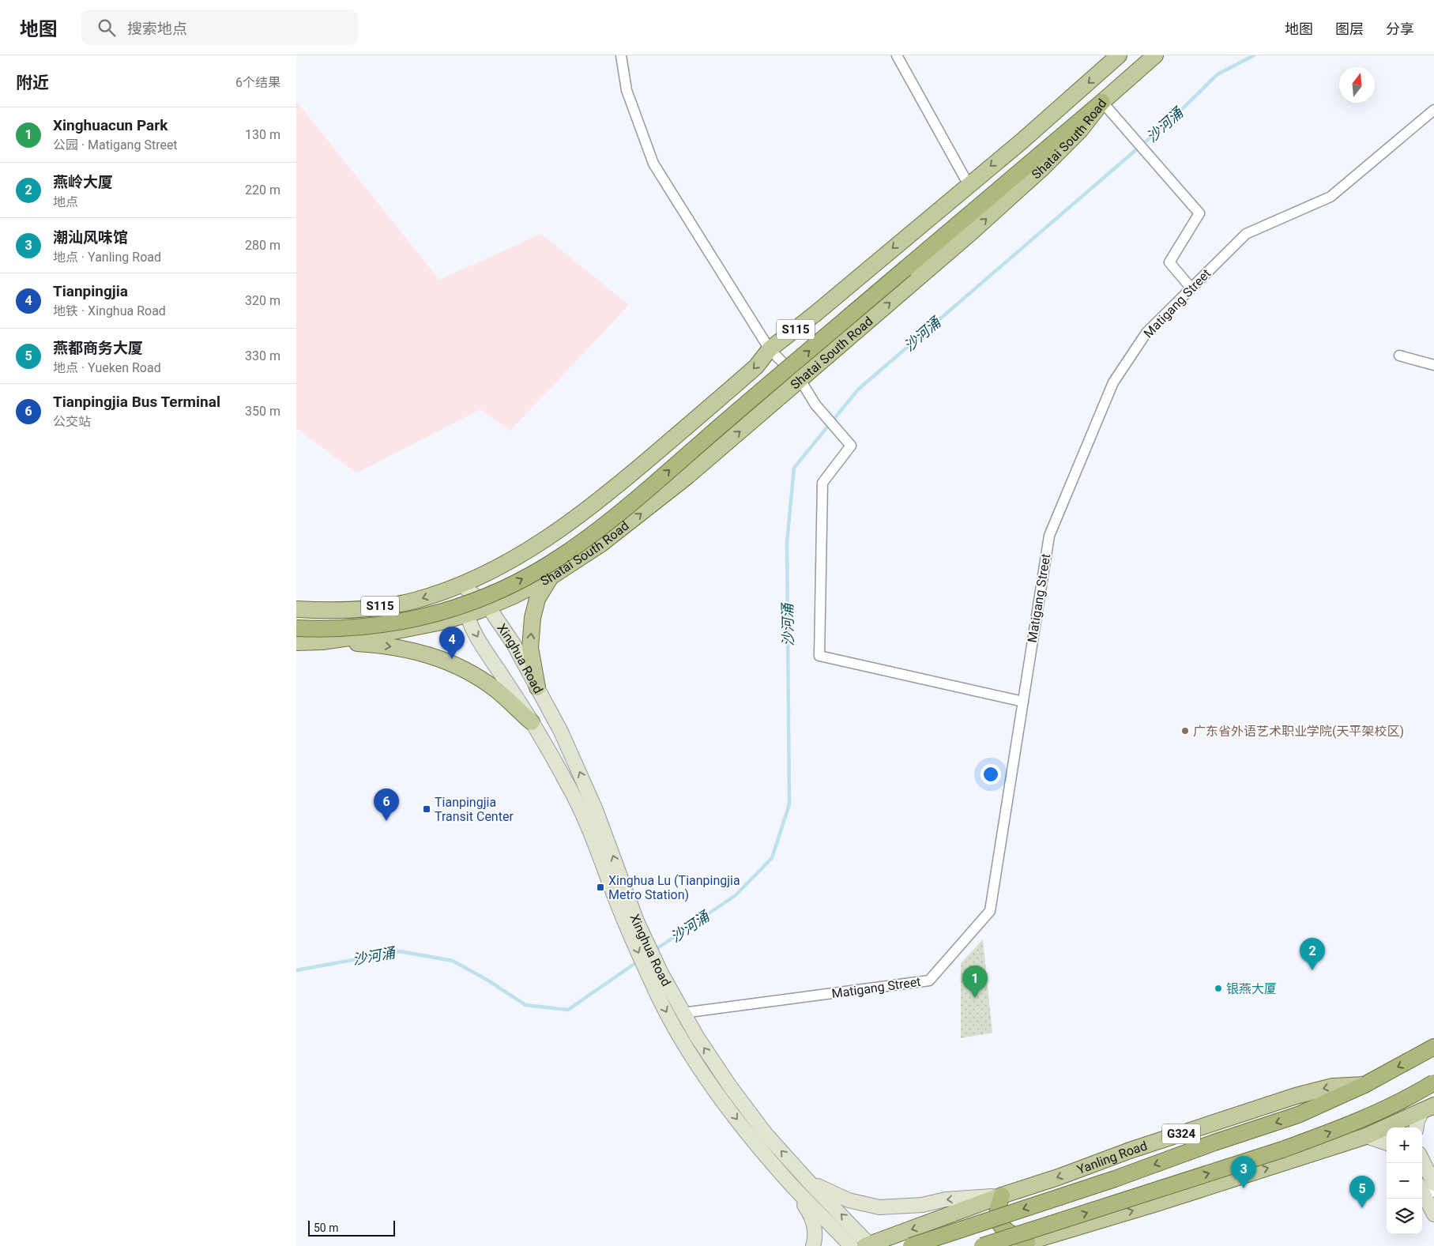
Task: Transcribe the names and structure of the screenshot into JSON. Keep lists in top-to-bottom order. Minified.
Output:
{"streets":{"highway":["G324","Yanling Road"],"main road":["Shatai South Road","S115","Xinghua Road"],"street":["Matigang Street"]},"crossings":[["Shatai South Road","S115"],["Shatai South Road","Xinghua Road"],["Matigang Street","Xinghua Road"],["S115","Xinghua Road"],["Xinghua Road","Yanling Road"]],"water":["沙河涌"],"places":{"other":["广东省外语艺术职业学院(天平架校区)","银燕大厦"],"transit":["Tianpingjia Transit Center","Xinghua Lu (Tianpingjia Metro Station)"]},"scale_bar":"50 m","north":"top","page":{"header":"地图","search":"搜索地点","nav":["地图","图层","分享"],"heading":["附近","6个结果"],"list":[{"mark":"1","name":"Xinghuacun Park","note":"公园 · Matigang Street","value":"130 m"},{"mark":"2","name":"燕岭大厦","note":"地点","value":"220 m"},{"mark":"3","name":"潮汕风味馆","note":"地点 · Yanling Road","value":"280 m"},{"mark":"4","name":"Tianpingjia","note":"地铁 · Xinghua Road","value":"320 m"},{"mark":"5","name":"燕都商务大厦","note":"地点 · Yueken Road","value":"330 m"},{"mark":"6","name":"Tianpingjia Bus Terminal","note":"公交站","value":"350 m"}],"pins":["4","6","2","1","3","5"],"map_buttons":["+","−"],"scale":"50 m"}}
